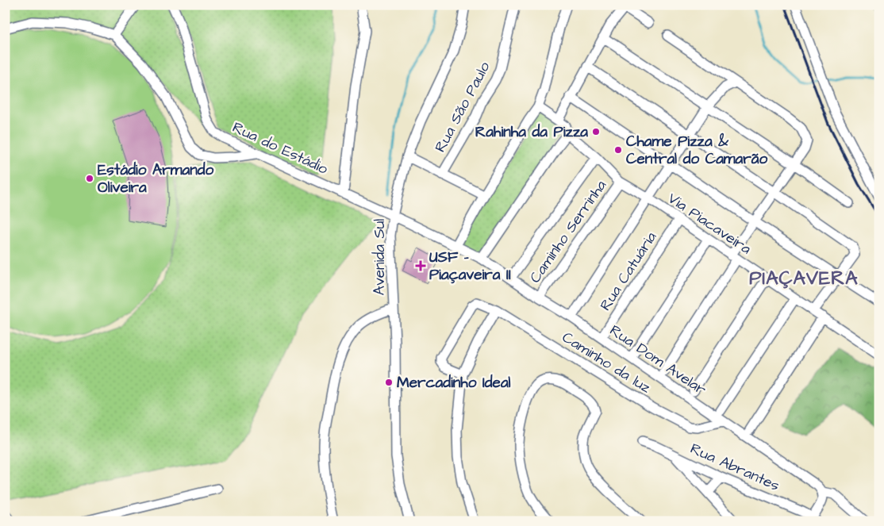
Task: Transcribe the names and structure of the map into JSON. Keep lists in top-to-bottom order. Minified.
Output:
{"streets":{"street":["Rua São Paulo","Rua do Estádio","Via Piacaveira","Caminho Serrinha","Avenida Sul","Rua Catuária","Rua Dom Avelar","Caminho da luz","Rua Abrantes"]},"crossings":[["Rua do Estádio","Avenida Sul"],["Rua do Estádio","Rua Dom Avelar"],["Via Piacaveira","Caminho Serrinha"],["Via Piacaveira","Rua Catuária"],["Caminho Serrinha","Rua Dom Avelar"],["Rua Catuária","Rua Dom Avelar"],["Rua Dom Avelar","Caminho da luz"]],"districts":["PIAÇAVERA"],"places":{"other":["Rahinha da Pizza","Chame Pizza & Central do Camarão","Estádio Armando Oliveira","Mercadinho Ideal"],"health":["USF - Piaçaveira II"]}}
